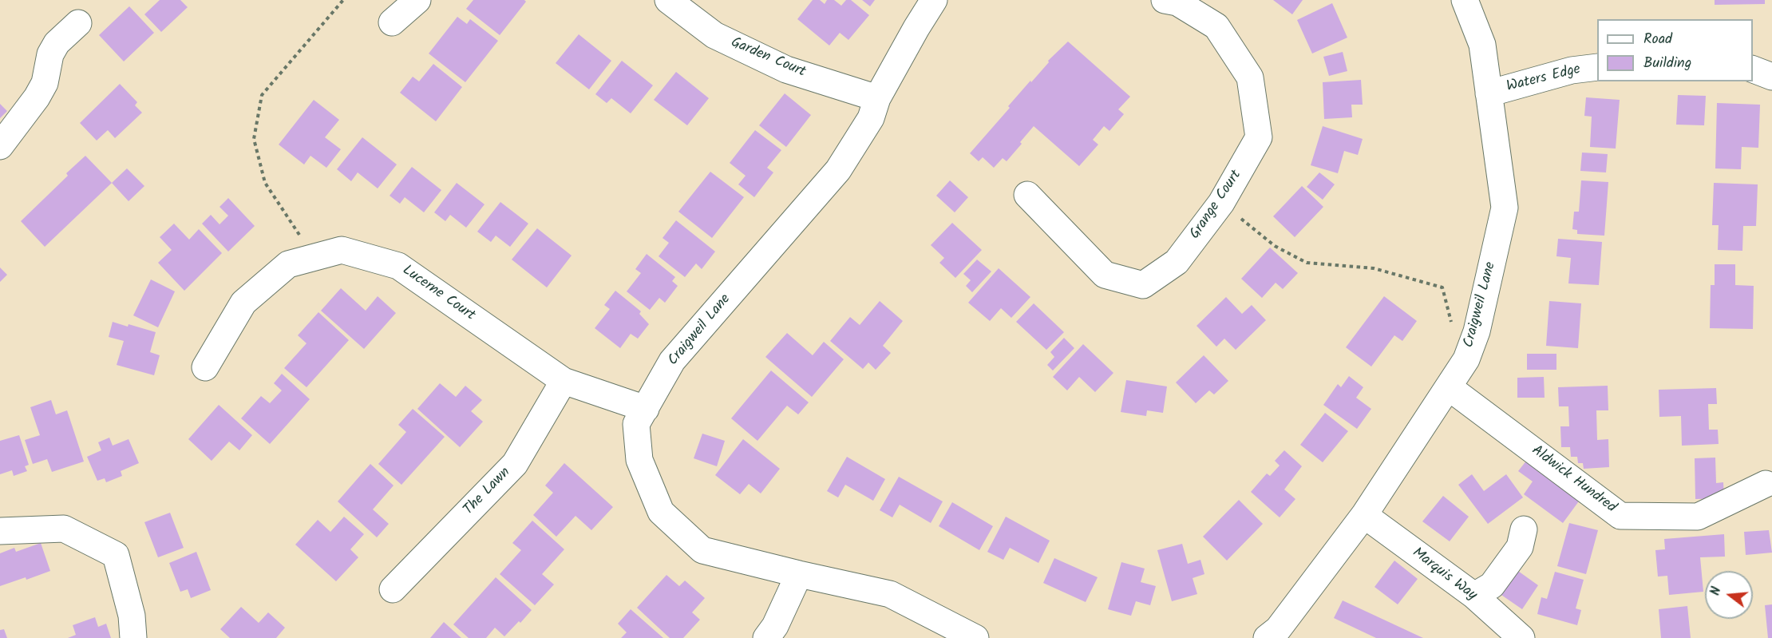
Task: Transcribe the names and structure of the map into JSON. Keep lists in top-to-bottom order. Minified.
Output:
{"streets":{"street":["Garden Court","Waters Edge","Grange Court","Lucerne Court","Craigweil Lane","Aldwick Hundred","The Lawn","Marquis Way"]},"crossings":[["Garden Court","Craigweil Lane"],["Waters Edge","Craigweil Lane"],["Lucerne Court","Craigweil Lane"],["Lucerne Court","The Lawn"],["Craigweil Lane","Aldwick Hundred"],["Craigweil Lane","Marquis Way"]],"legend":["Road","Building"],"north":"left"}
